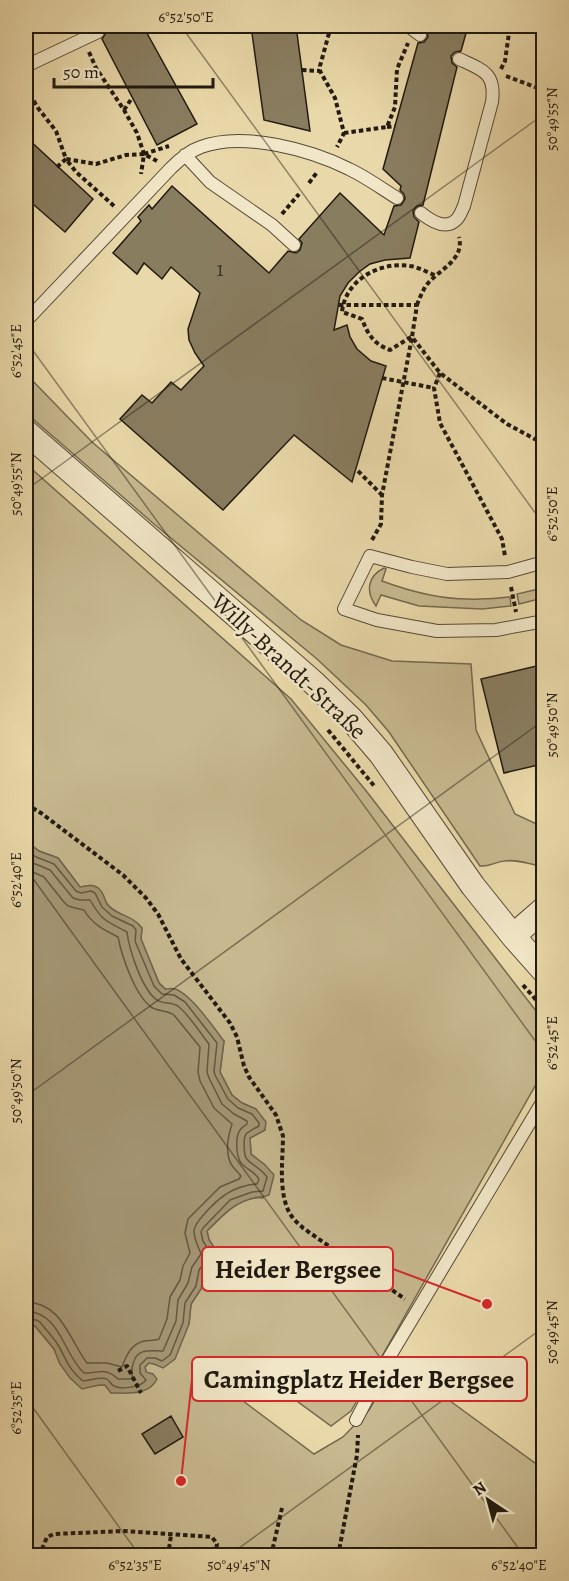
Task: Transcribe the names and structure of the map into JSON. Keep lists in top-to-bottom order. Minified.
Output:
{"streets":{"street":["Willy-Brandt-Straße"]},"places":["Heider Bergsee","Camingplatz Heider Bergsee"],"house_numbers":["1"],"scale_bar":"50 m","north":"top left","coordinates":["6°52'50\"E","50°49'55\"N","6°52'45\"E","50°49'50\"N","6°52'40\"E","50°49'45\"N","6°52'35\"E"]}
